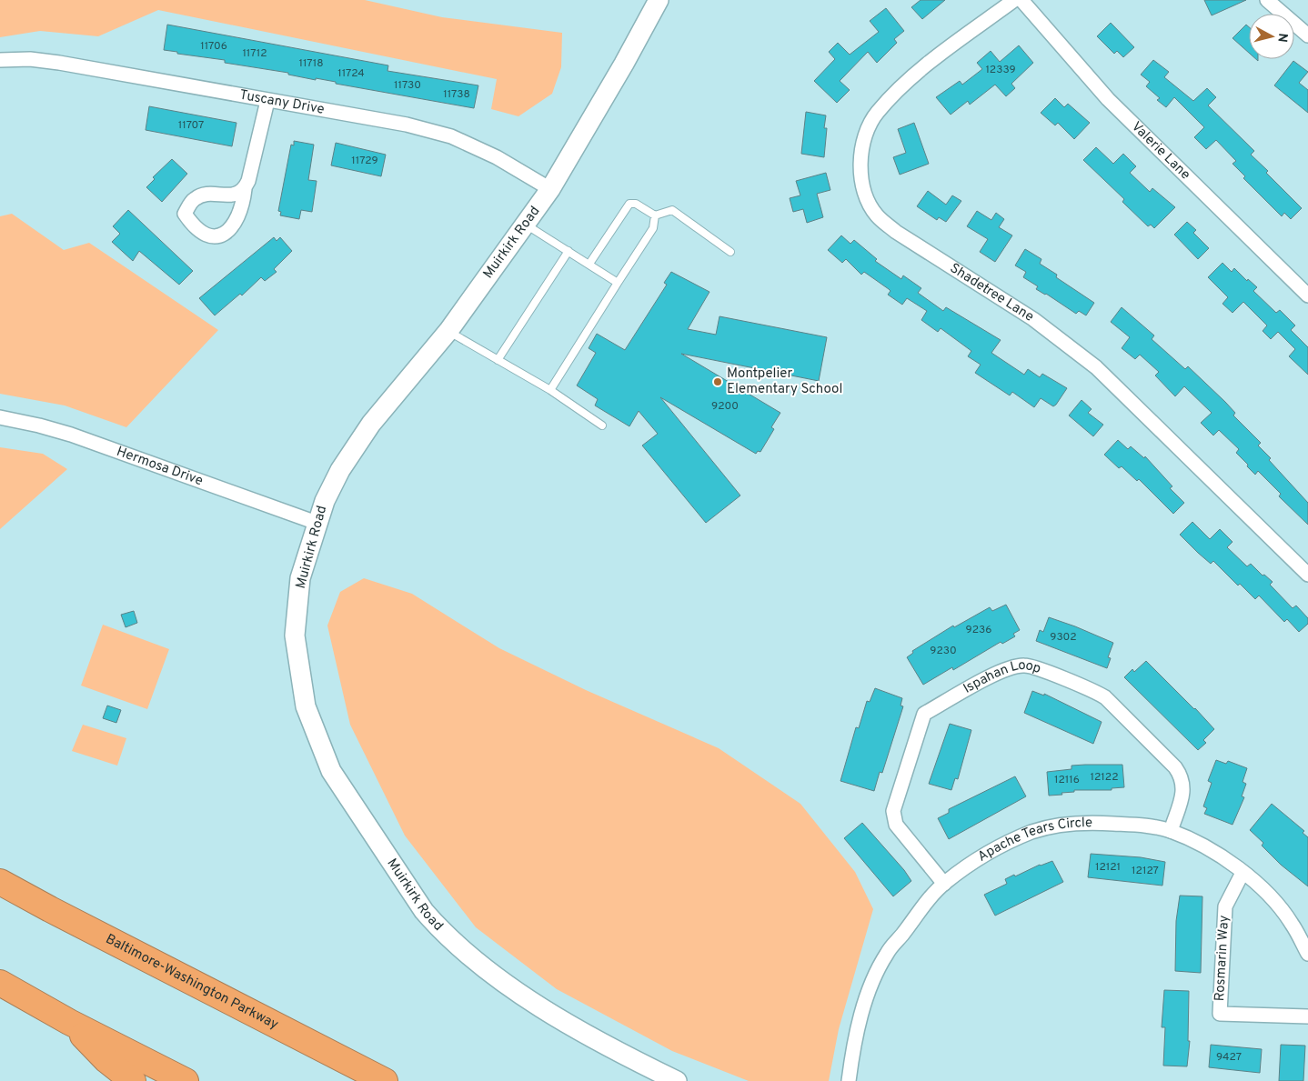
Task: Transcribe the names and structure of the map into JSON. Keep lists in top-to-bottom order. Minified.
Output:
{"streets":{"highway":["Baltimore-Washington Parkway"],"main road":["Muirkirk Road"],"street":["Tuscany Drive","Valerie Lane","Shadetree Lane","Hermosa Drive","Ispahan Loop","Apache Tears Circle","Rosmarin Way"]},"crossings":[["Tuscany Drive","Muirkirk Road"],["Muirkirk Road","Hermosa Drive"],["Ispahan Loop","Apache Tears Circle"],["Apache Tears Circle","Rosmarin Way"]],"places":["Montpelier Elementary School"],"house_numbers":["11706","11712","11718","12339","11724","11730","11738","11707","11729","9200","9236","9302","9230","12122","12116","12121","12127","9427"],"north":"right"}
